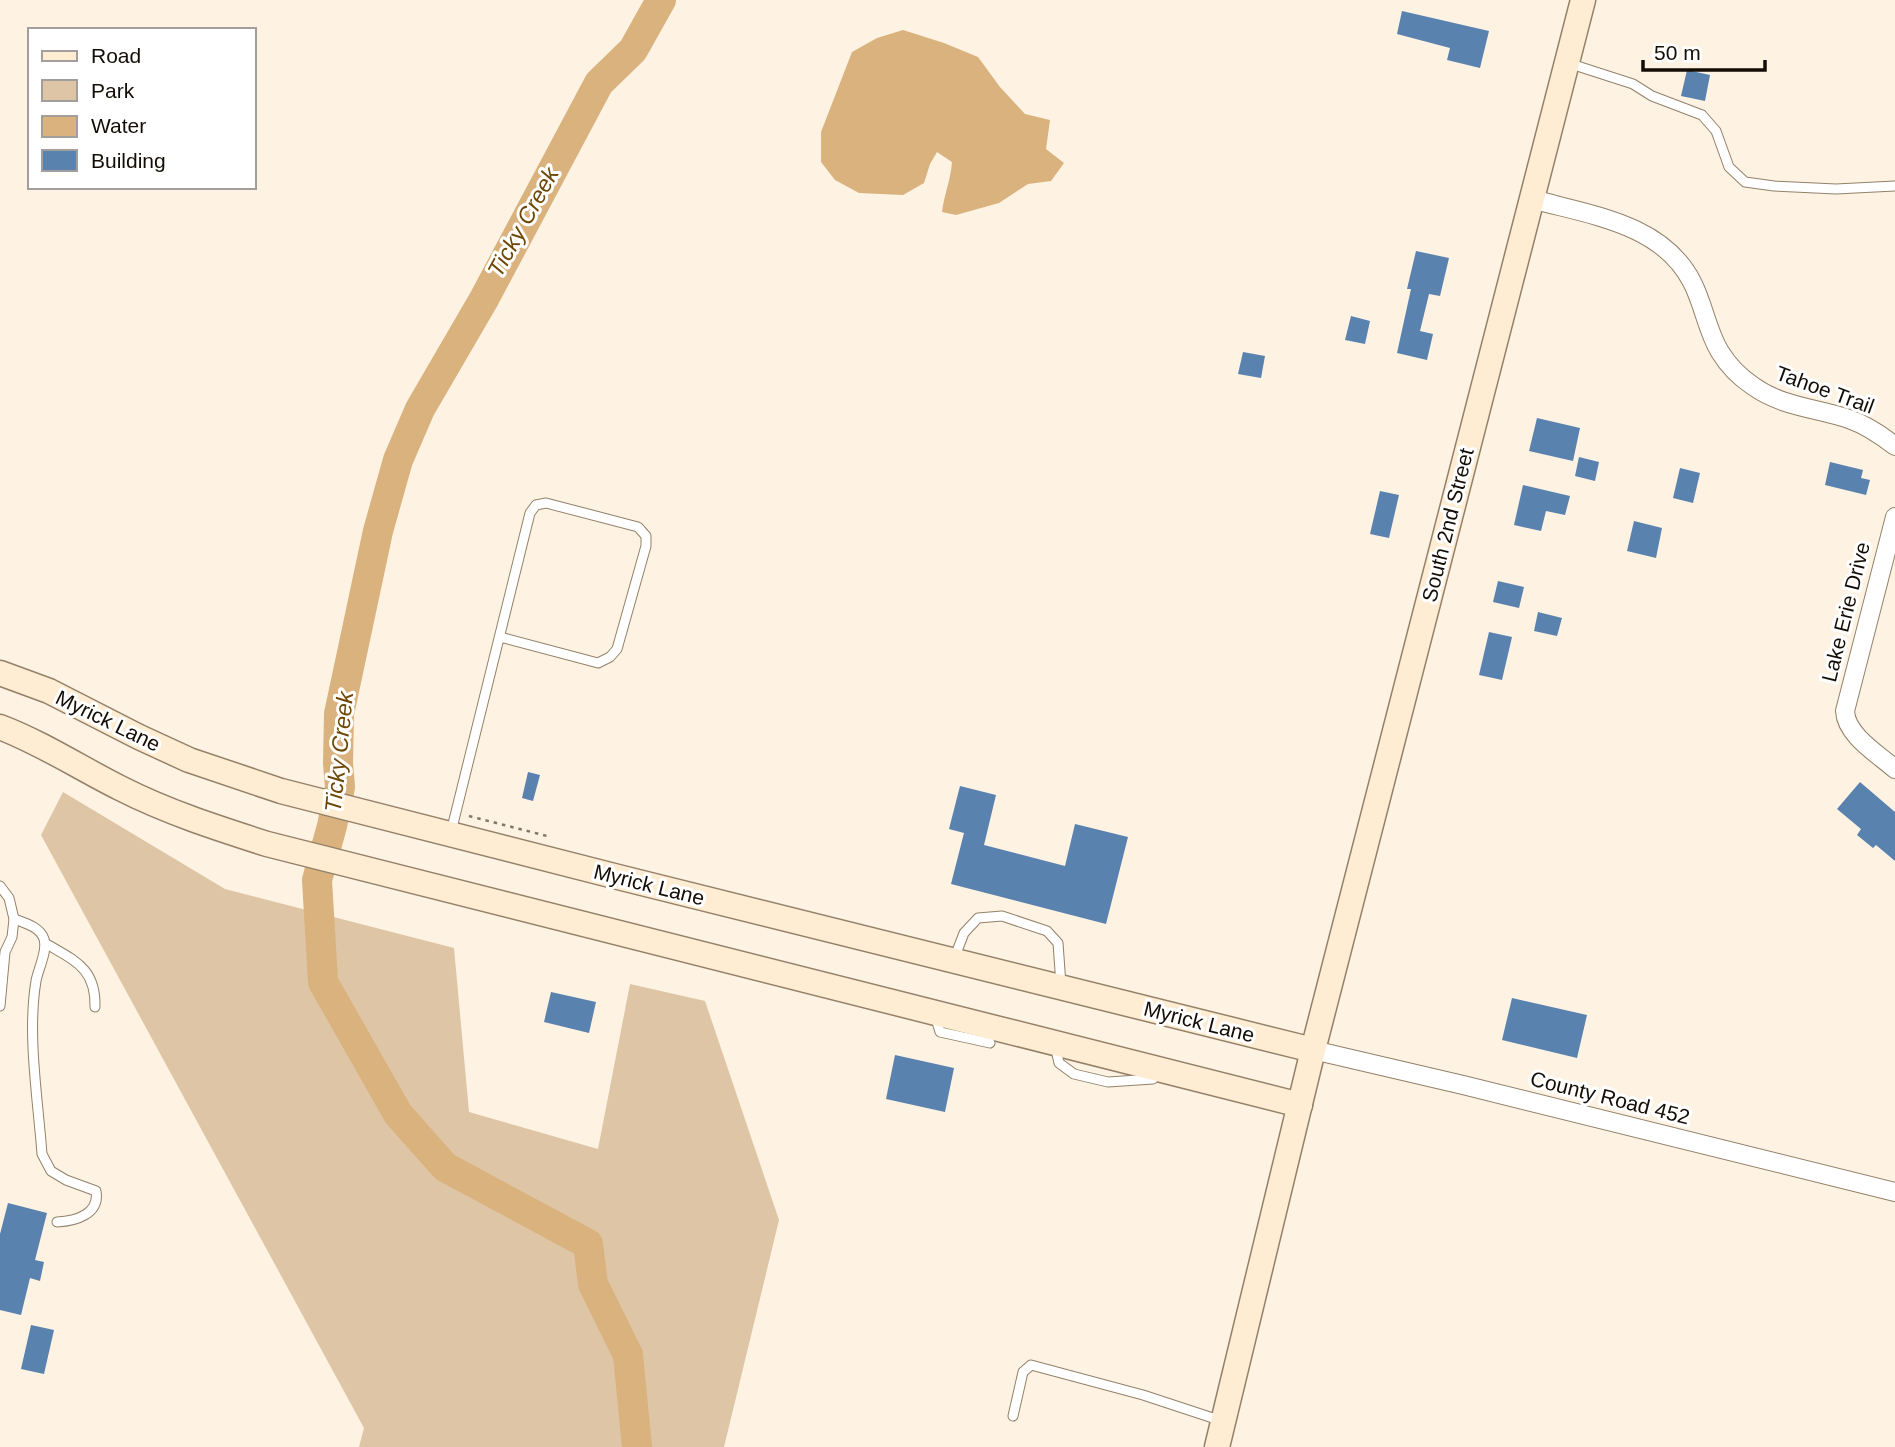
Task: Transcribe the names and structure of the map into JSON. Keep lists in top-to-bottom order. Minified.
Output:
{"streets":{"street":["Tahoe Trail","South 2nd Street","Lake Erie Drive","Myrick Lane","County Road 452"]},"crossings":[["Tahoe Trail","South 2nd Street"],["South 2nd Street","Myrick Lane"],["South 2nd Street","County Road 452"],["Myrick Lane","County Road 452"]],"water":["Ticky Creek"],"legend":["Road","Park","Water","Building"],"scale_bar":"50 m"}
